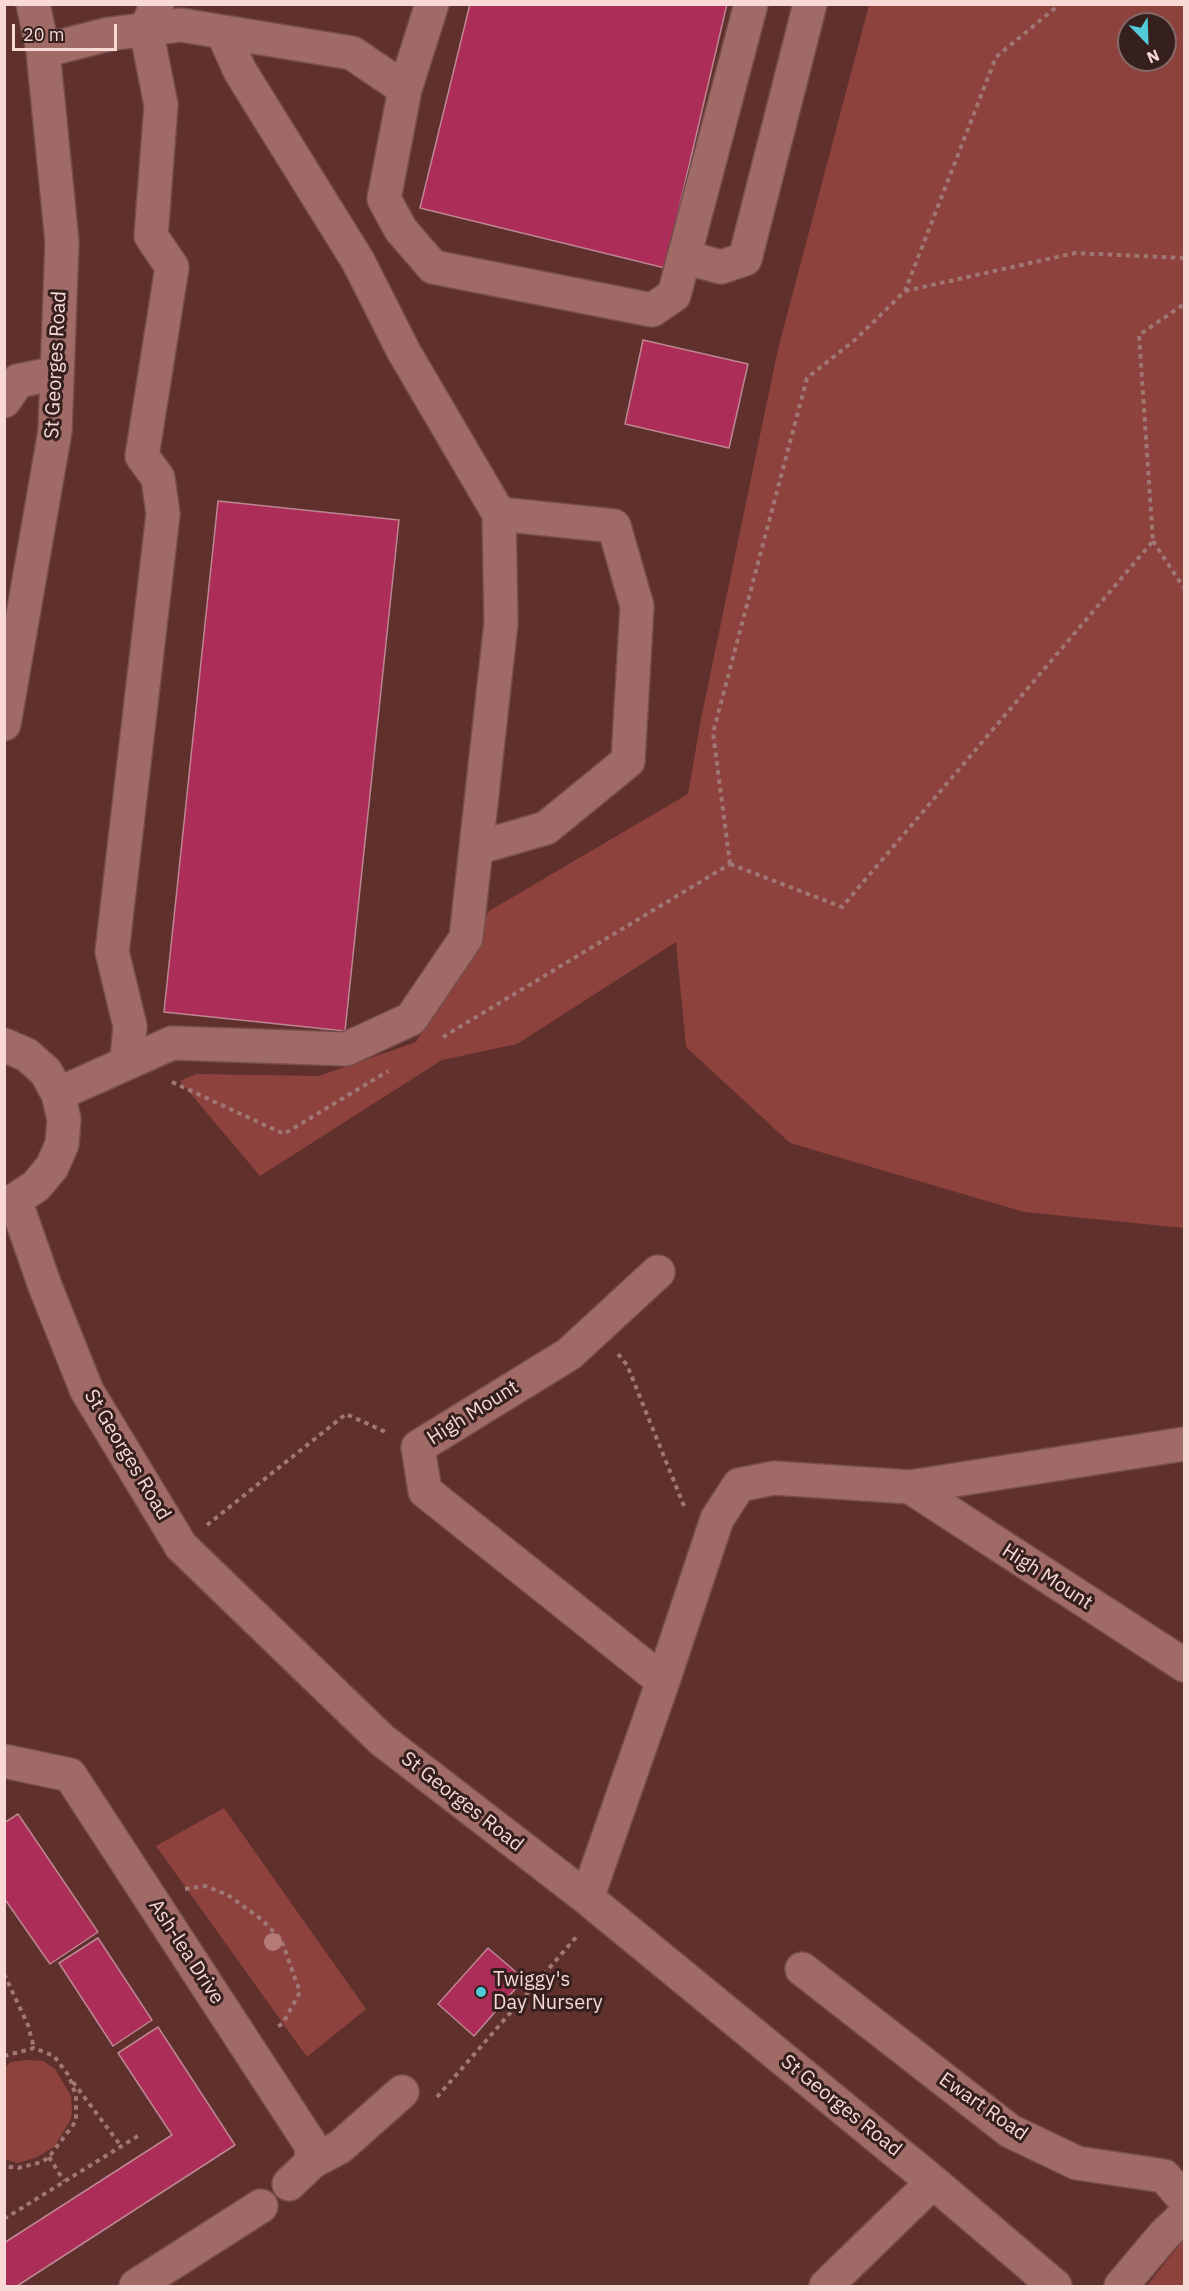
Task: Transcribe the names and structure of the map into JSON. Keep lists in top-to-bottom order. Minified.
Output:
{"streets":{"street":["St Georges Road","High Mount","Ash-lea Drive","Ewart Road"]},"crossings":[["St Georges Road","High Mount"]],"places":["Twiggy's Day Nursery"],"scale_bar":"20 m","north":"bottom right"}
